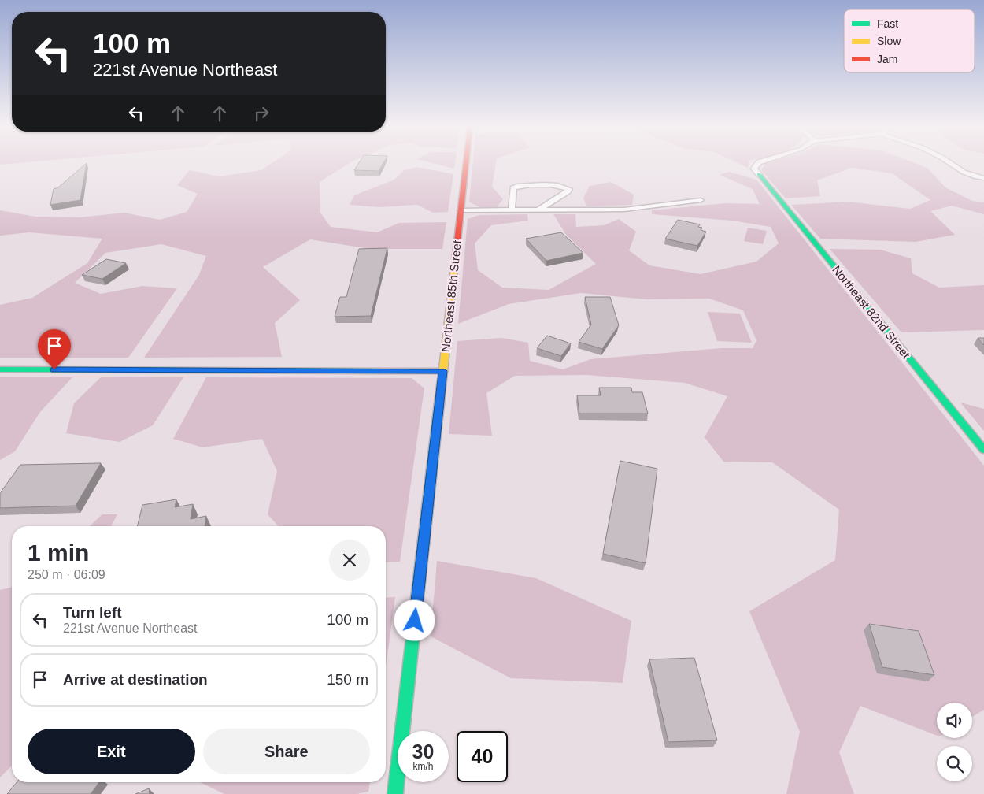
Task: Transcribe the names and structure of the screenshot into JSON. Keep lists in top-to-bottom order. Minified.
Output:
{"streets":{"street":["Northeast 85th Street","Northeast 82nd Street"]},"legend":["Fast","Slow","Jam"],"page":{"turn":["100 m","221st Avenue Northeast"],"heading":["1 min","250 m · 06:09"],"list":[{"name":"Turn left","note":"221st Avenue Northeast","value":"100 m"},{"name":"Arrive at destination","value":"150 m"}],"buttons":["Exit","Share"],"speed":"30 km/h","limit":"40"}}
